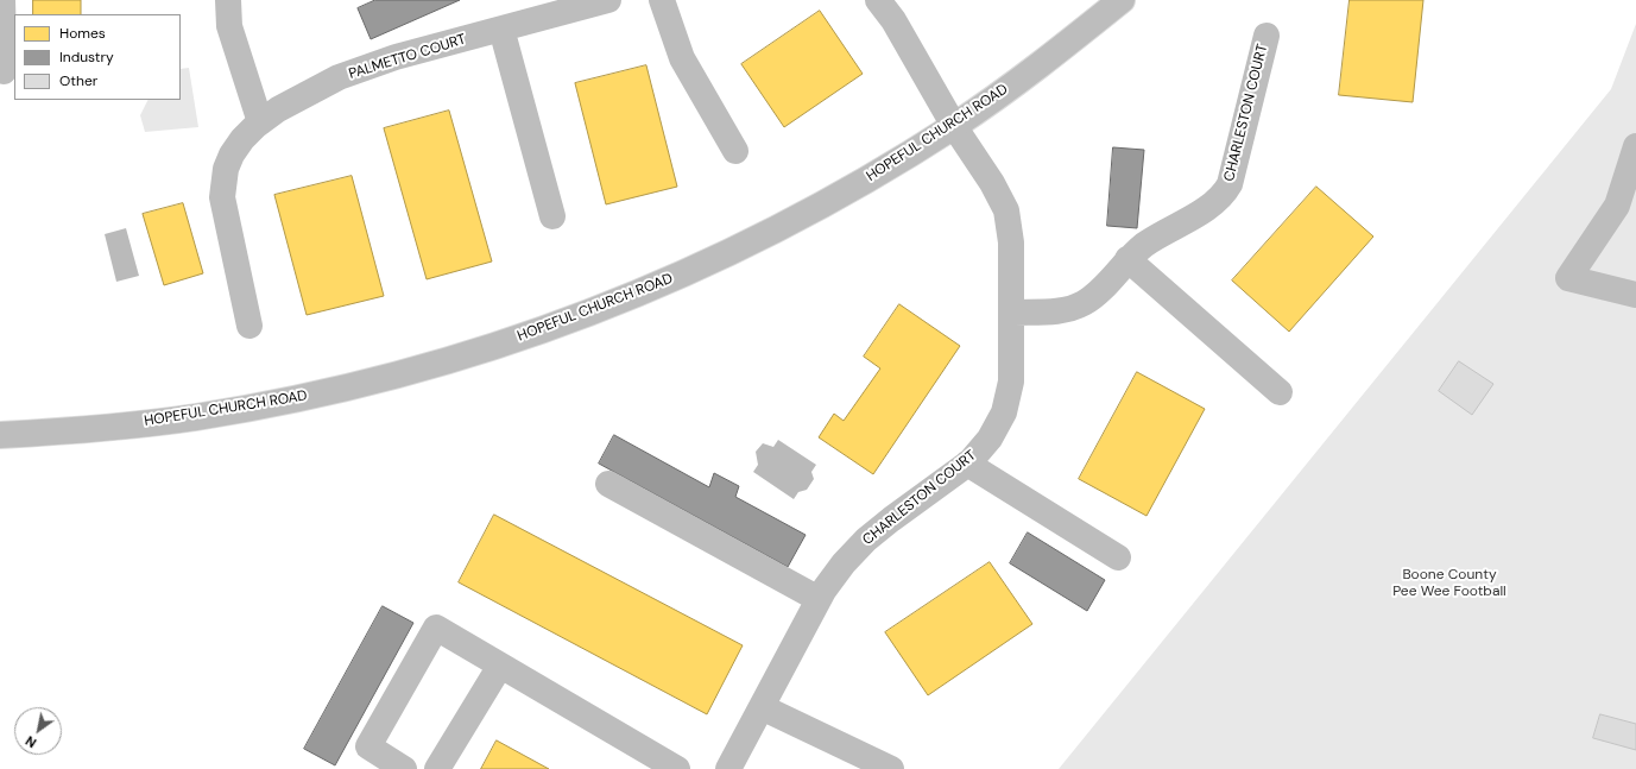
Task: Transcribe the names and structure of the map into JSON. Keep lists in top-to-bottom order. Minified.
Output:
{"streets":{"street":["PALMETTO COURT","CHARLESTON COURT","HOPEFUL CHURCH ROAD"]},"crossings":[["CHARLESTON COURT","HOPEFUL CHURCH ROAD"]],"parks":["Boone County Pee Wee Football"],"legend":["Homes","Industry","Other"],"north":"bottom left"}
